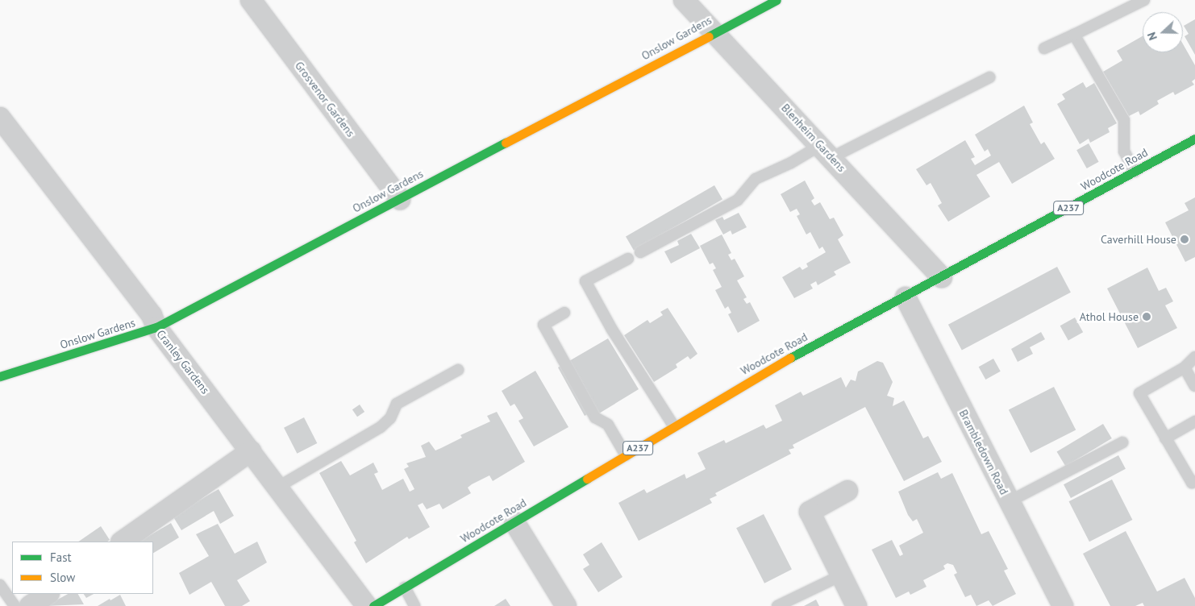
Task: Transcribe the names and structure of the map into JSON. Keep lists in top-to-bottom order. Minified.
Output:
{"streets":{"main road":["Onslow Gardens","Woodcote Road","A237"],"street":["Grosvenor Gardens","Blenheim Gardens","Cranley Gardens","Brambledown Road"]},"crossings":[["Onslow Gardens","Grosvenor Gardens"],["Onslow Gardens","Blenheim Gardens"],["Onslow Gardens","Cranley Gardens"],["Blenheim Gardens","Woodcote Road"],["Woodcote Road","Brambledown Road"]],"places":["Caverhill House","Athol House"],"legend":["Fast","Slow"],"north":"left"}
